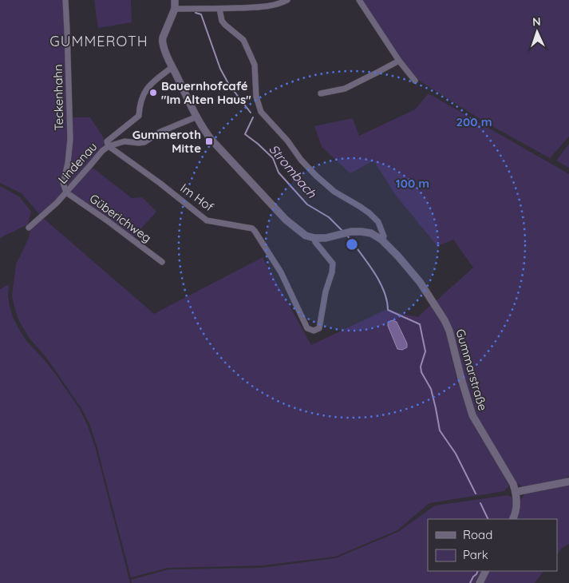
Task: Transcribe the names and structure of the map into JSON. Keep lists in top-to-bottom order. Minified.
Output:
{"streets":{"street":["Teckenhahn","Lindenau","Im Hof","Güberichweg","Gummarstraße"]},"crossings":[["Teckenhahn","Lindenau"],["Teckenhahn","Güberichweg"],["Lindenau","Im Hof"],["Lindenau","Güberichweg"],["Im Hof","Gummarstraße"]],"districts":["GUMMEROTH"],"water":["Strombach"],"places":{"other":["Bauernhofcafé \"Im Alten Haus\""],"transit":["Gummeroth Mitte"]},"legend":["Road","Park"],"north":"top","rings":["200 m","100 m"]}
